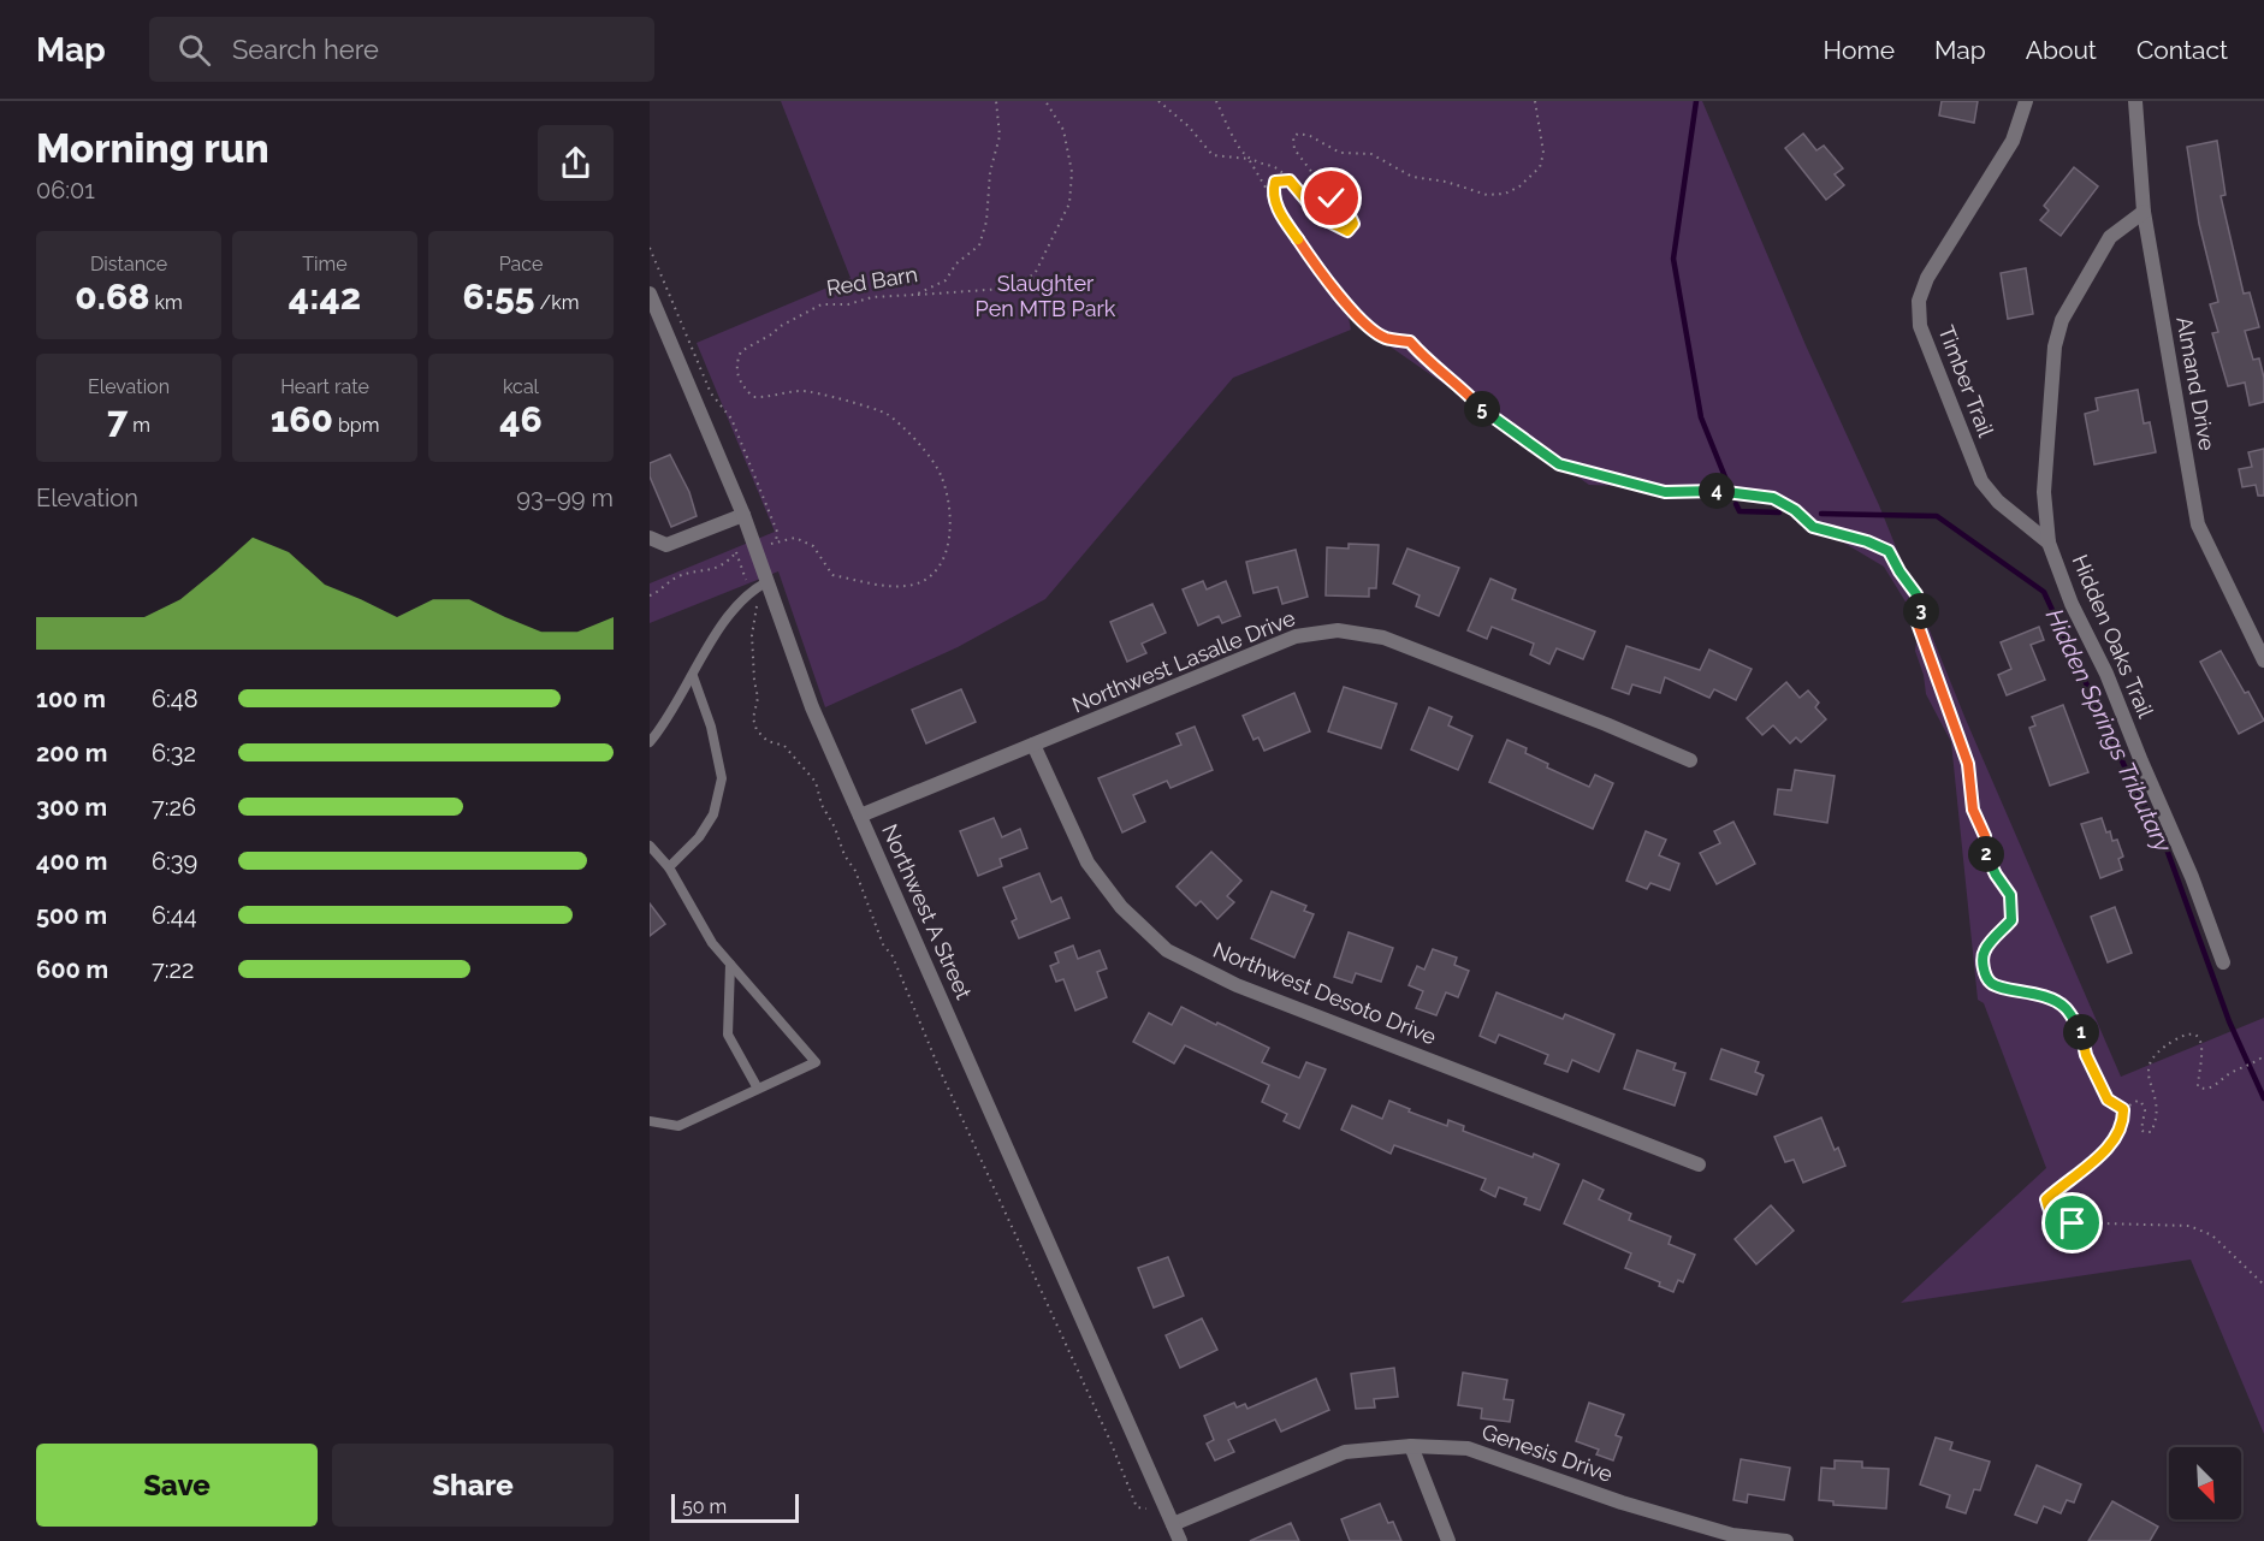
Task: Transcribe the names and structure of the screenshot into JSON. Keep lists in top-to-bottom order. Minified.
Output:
{"streets":{"street":["Timber Trail","Almand Drive","Hidden Oaks Trail","Northwest Lasalle Drive","Northwest A Street","Northwest Desoto Drive","Genesis Drive"],"path":["Red Barn"]},"crossings":[["Timber Trail","Hidden Oaks Trail"],["Almand Drive","Hidden Oaks Trail"],["Northwest Lasalle Drive","Northwest A Street"],["Northwest Lasalle Drive","Northwest Desoto Drive"],["Northwest A Street","Genesis Drive"]],"water":["Hidden Springs Tributary"],"parks":["Slaughter Pen MTB Park"],"scale_bar":"50 m","north":"bottom right","page":{"header":"Map","search":"Search here","nav":["Home","Map","About","Contact"],"heading":["Morning run","06:01"],"stats":[["Distance","0.68 km"],["Time","4:42"],["Pace","6:55 /km"],["Elevation","7 m"],["Heart rate","160 bpm"],["kcal","46"]],"pins":["5","4","3","2","1"],"chart":["Elevation","93–99 m"],"list":[{"name":"100 m","note":"6:48"},{"name":"200 m","note":"6:32"},{"name":"300 m","note":"7:26"},{"name":"400 m","note":"6:39"},{"name":"500 m","note":"6:44"},{"name":"600 m","note":"7:22"}],"buttons":["Save","Share"],"scale":"50 m"}}
